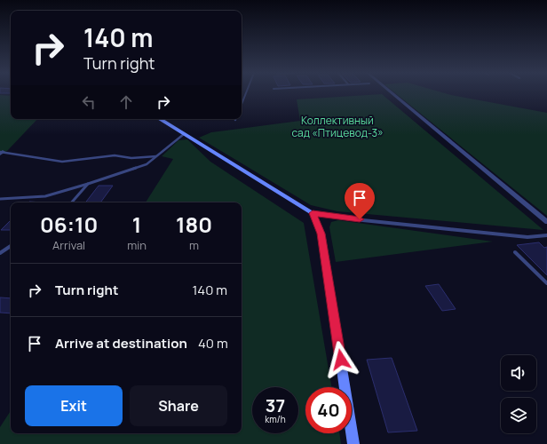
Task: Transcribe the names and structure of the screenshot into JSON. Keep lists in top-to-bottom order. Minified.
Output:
{"parks":["Коллективный сад «Птицевод-3»"],"page":{"turn":["140 m","Turn right"],"eta":["06:10","Arrival","1","min","180","m"],"list":[{"name":"Turn right","value":"140 m"},{"name":"Arrive at destination","value":"40 m"}],"buttons":["Exit","Share"],"speed":"37 km/h","limit":"40"}}
